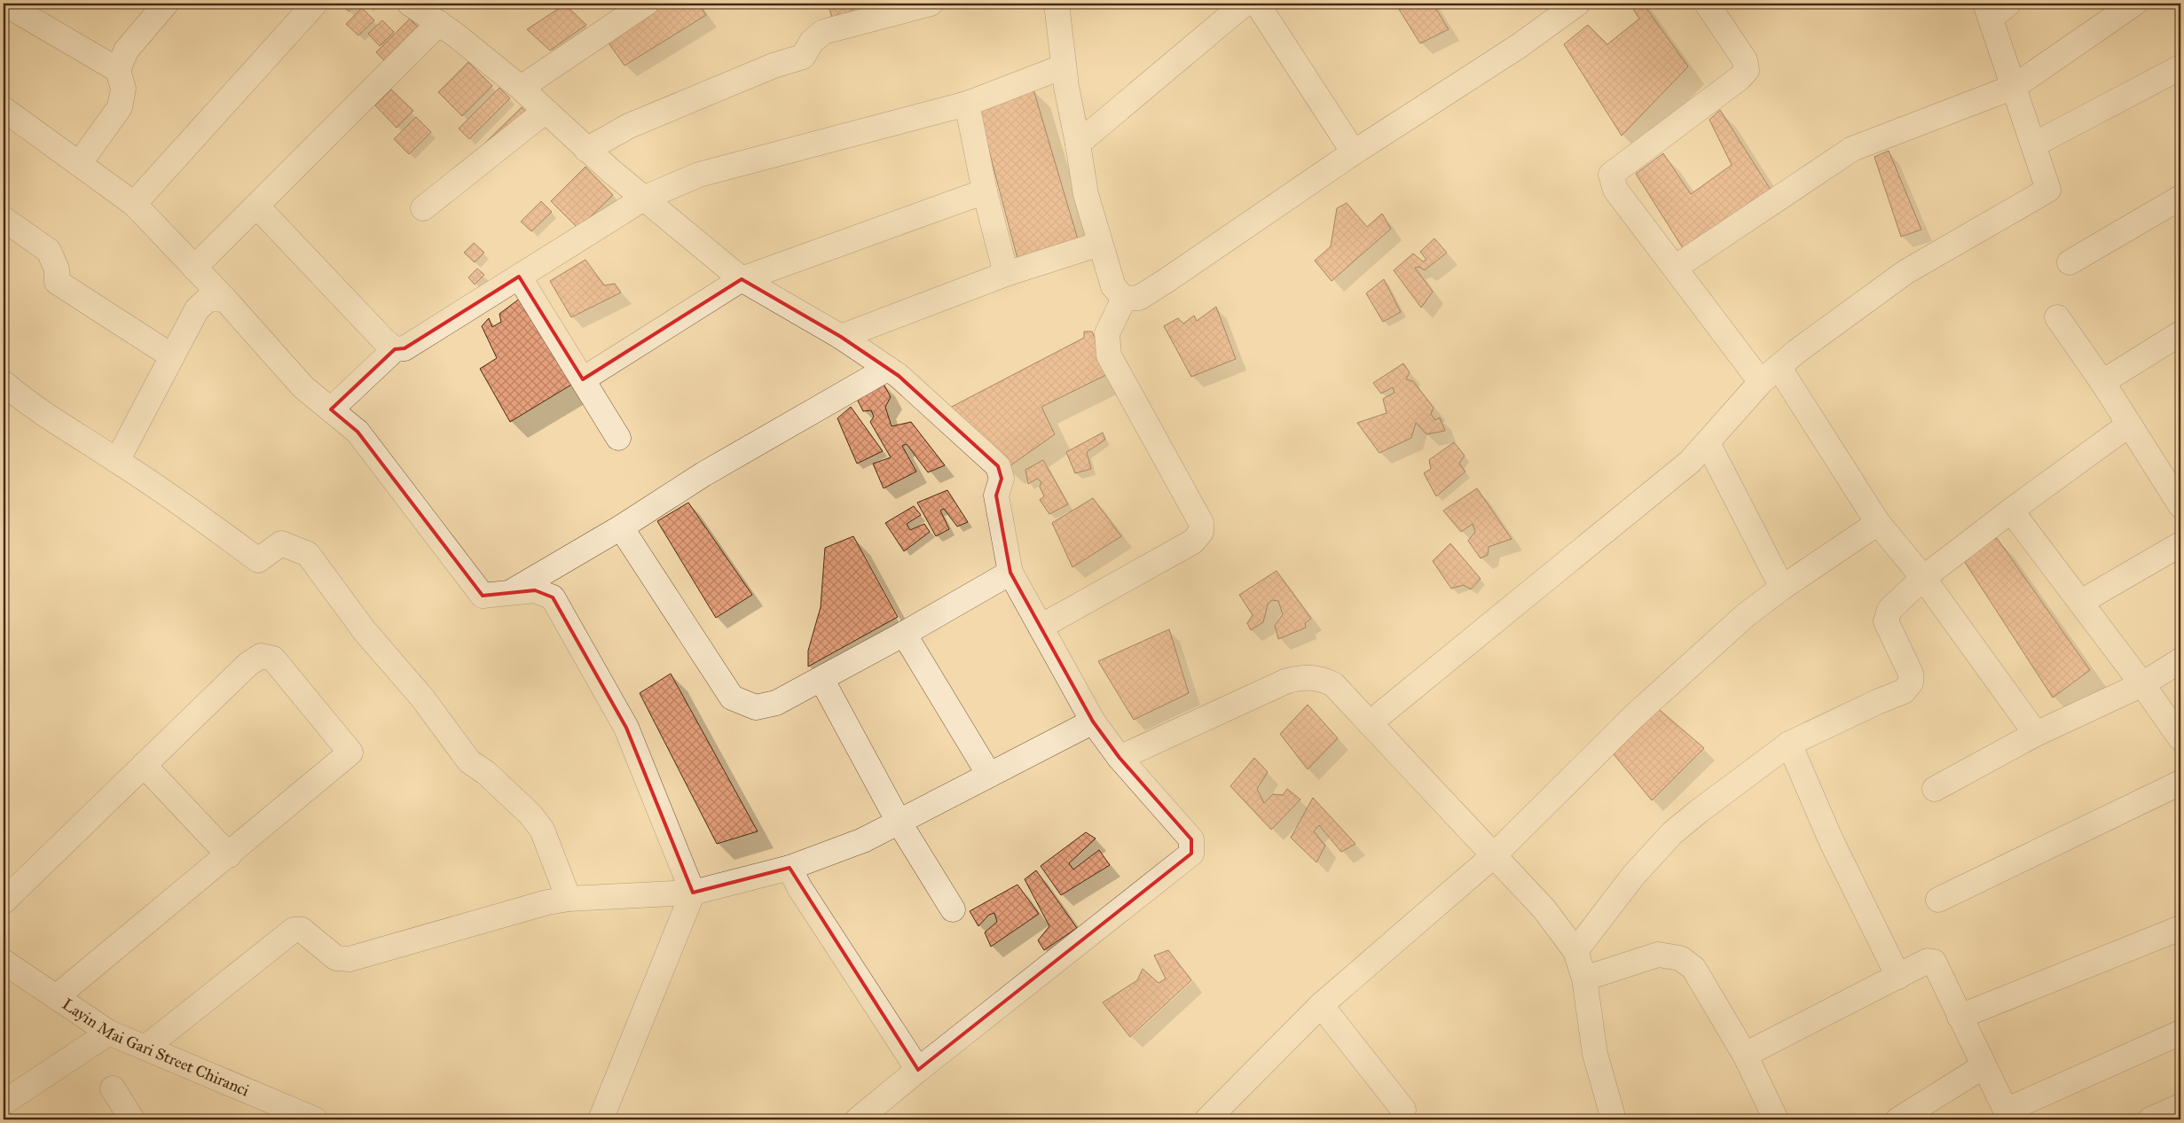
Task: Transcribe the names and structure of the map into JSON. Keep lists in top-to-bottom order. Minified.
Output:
{"streets":{"street":["Layin Mai Gari Street Chiranci"]}}
